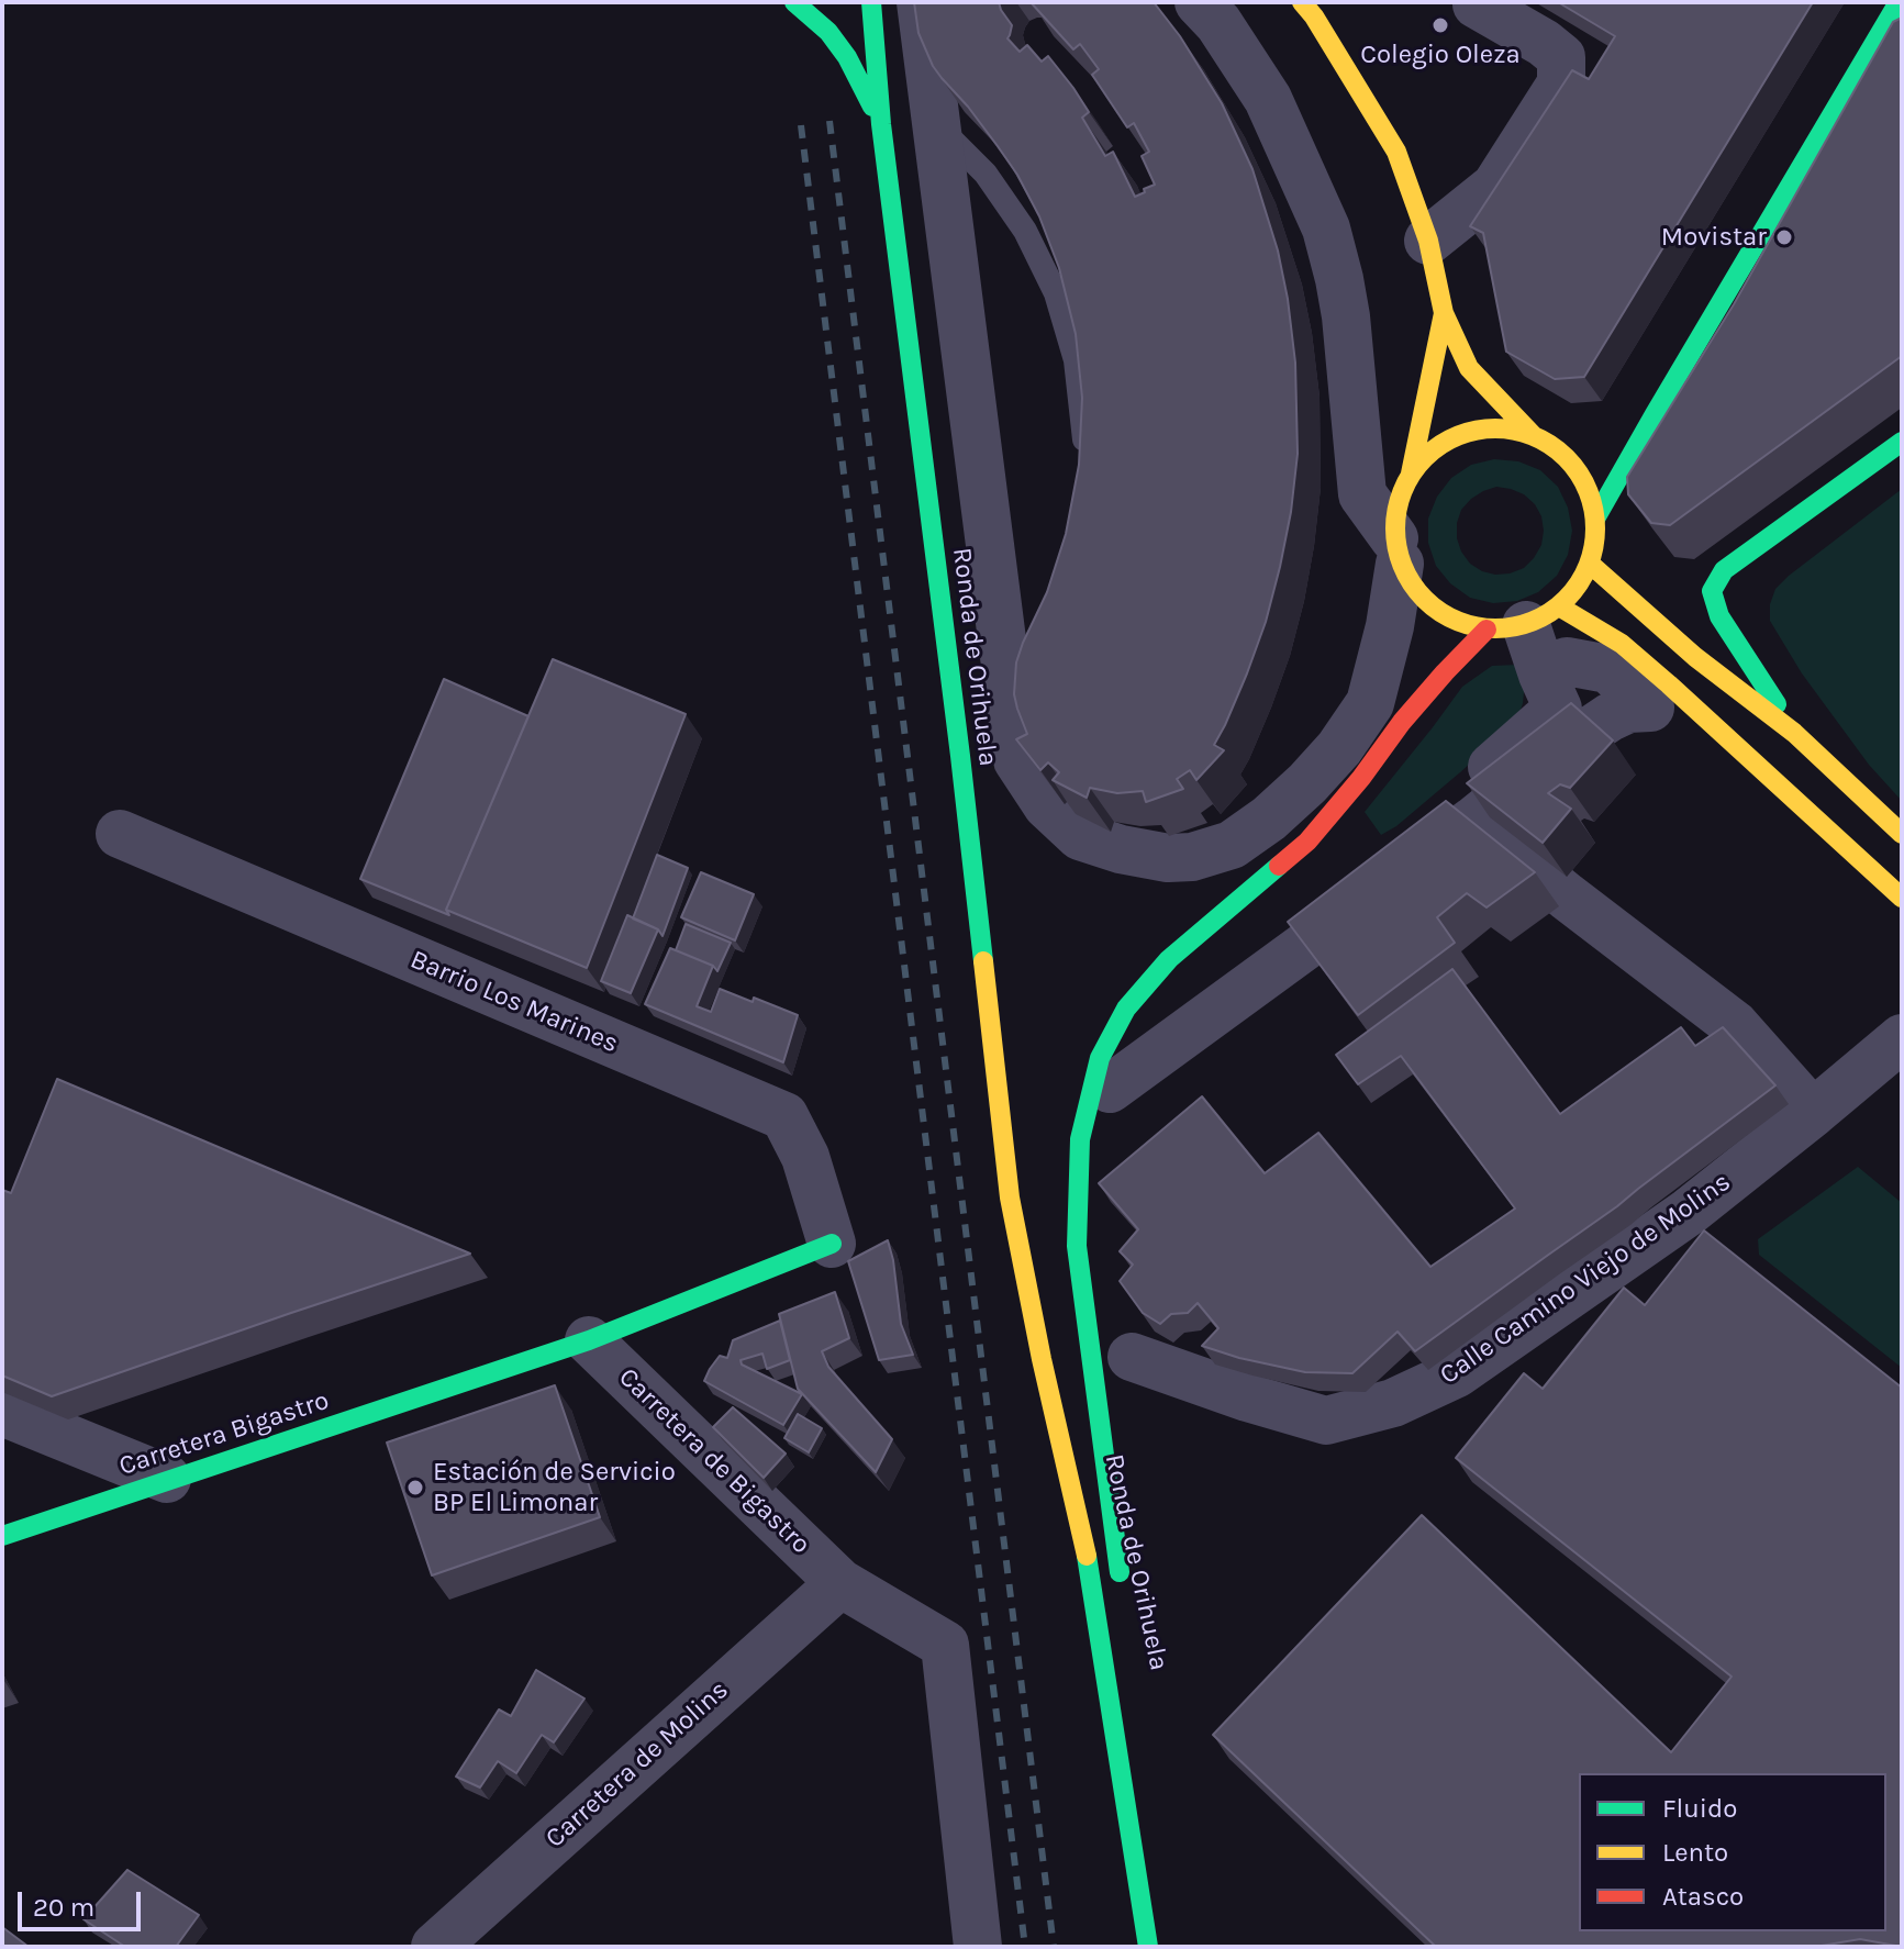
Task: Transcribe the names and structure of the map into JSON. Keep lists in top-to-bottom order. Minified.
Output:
{"streets":{"street":["Ronda de Orihuela","Barrio Los Marines","Calle Camino Viejo de Molins","Carretera Bigastro","Carretera de Bigastro","Carretera de Molins"]},"crossings":[["Barrio Los Marines","Carretera de Bigastro"],["Carretera Bigastro","Carretera de Bigastro"],["Carretera de Bigastro","Carretera de Molins"]],"places":["Colegio Oleza","Movistar","Estación de Servicio BP El Limonar"],"legend":["Fluido","Lento","Atasco"],"scale_bar":"20 m"}
